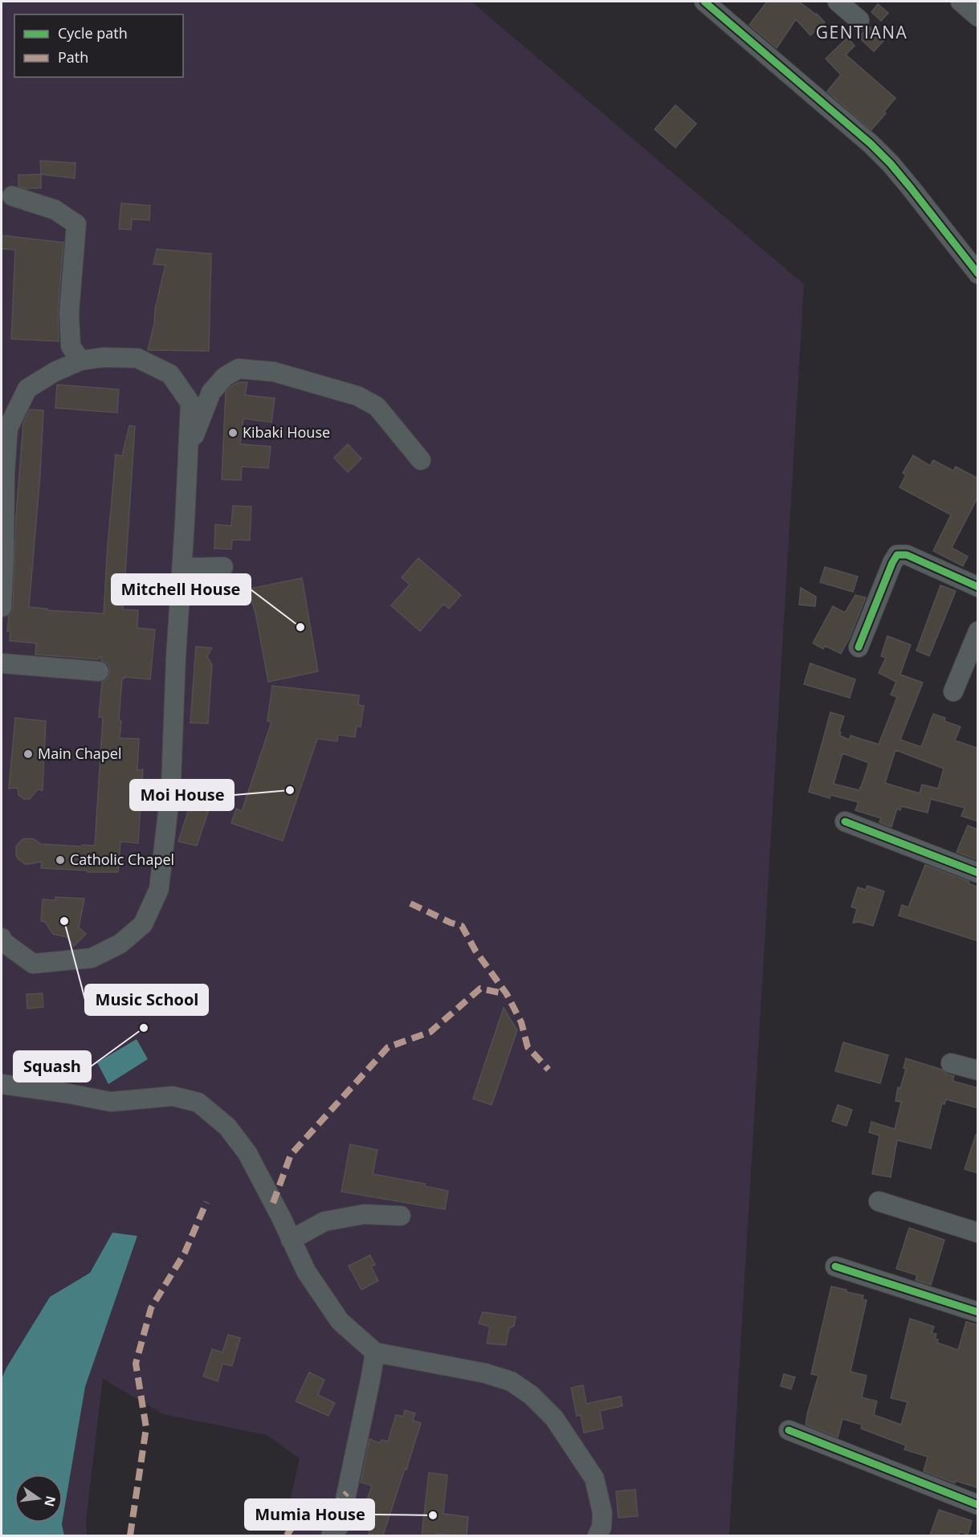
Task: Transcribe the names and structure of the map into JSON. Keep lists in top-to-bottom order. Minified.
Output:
{"districts":["GENTIANA"],"places":["Kibaki House","Mitchell House","Main Chapel","Moi House","Catholic Chapel","Music School","Squash","Mumia House"],"legend":["Cycle path","Path"],"north":"right"}
